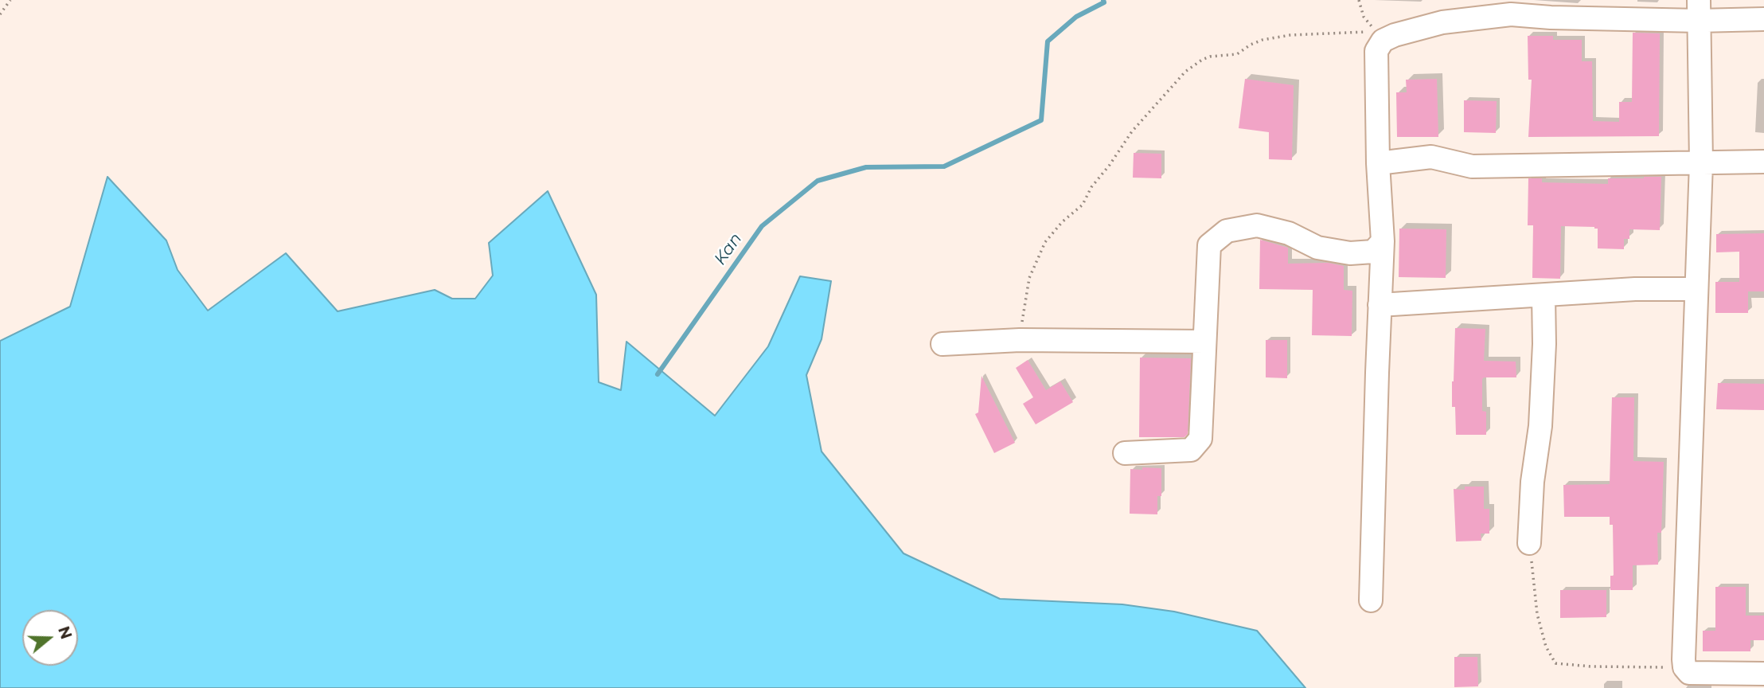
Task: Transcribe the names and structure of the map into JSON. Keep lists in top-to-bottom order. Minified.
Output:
{"water":["Kan"],"north":"right"}
